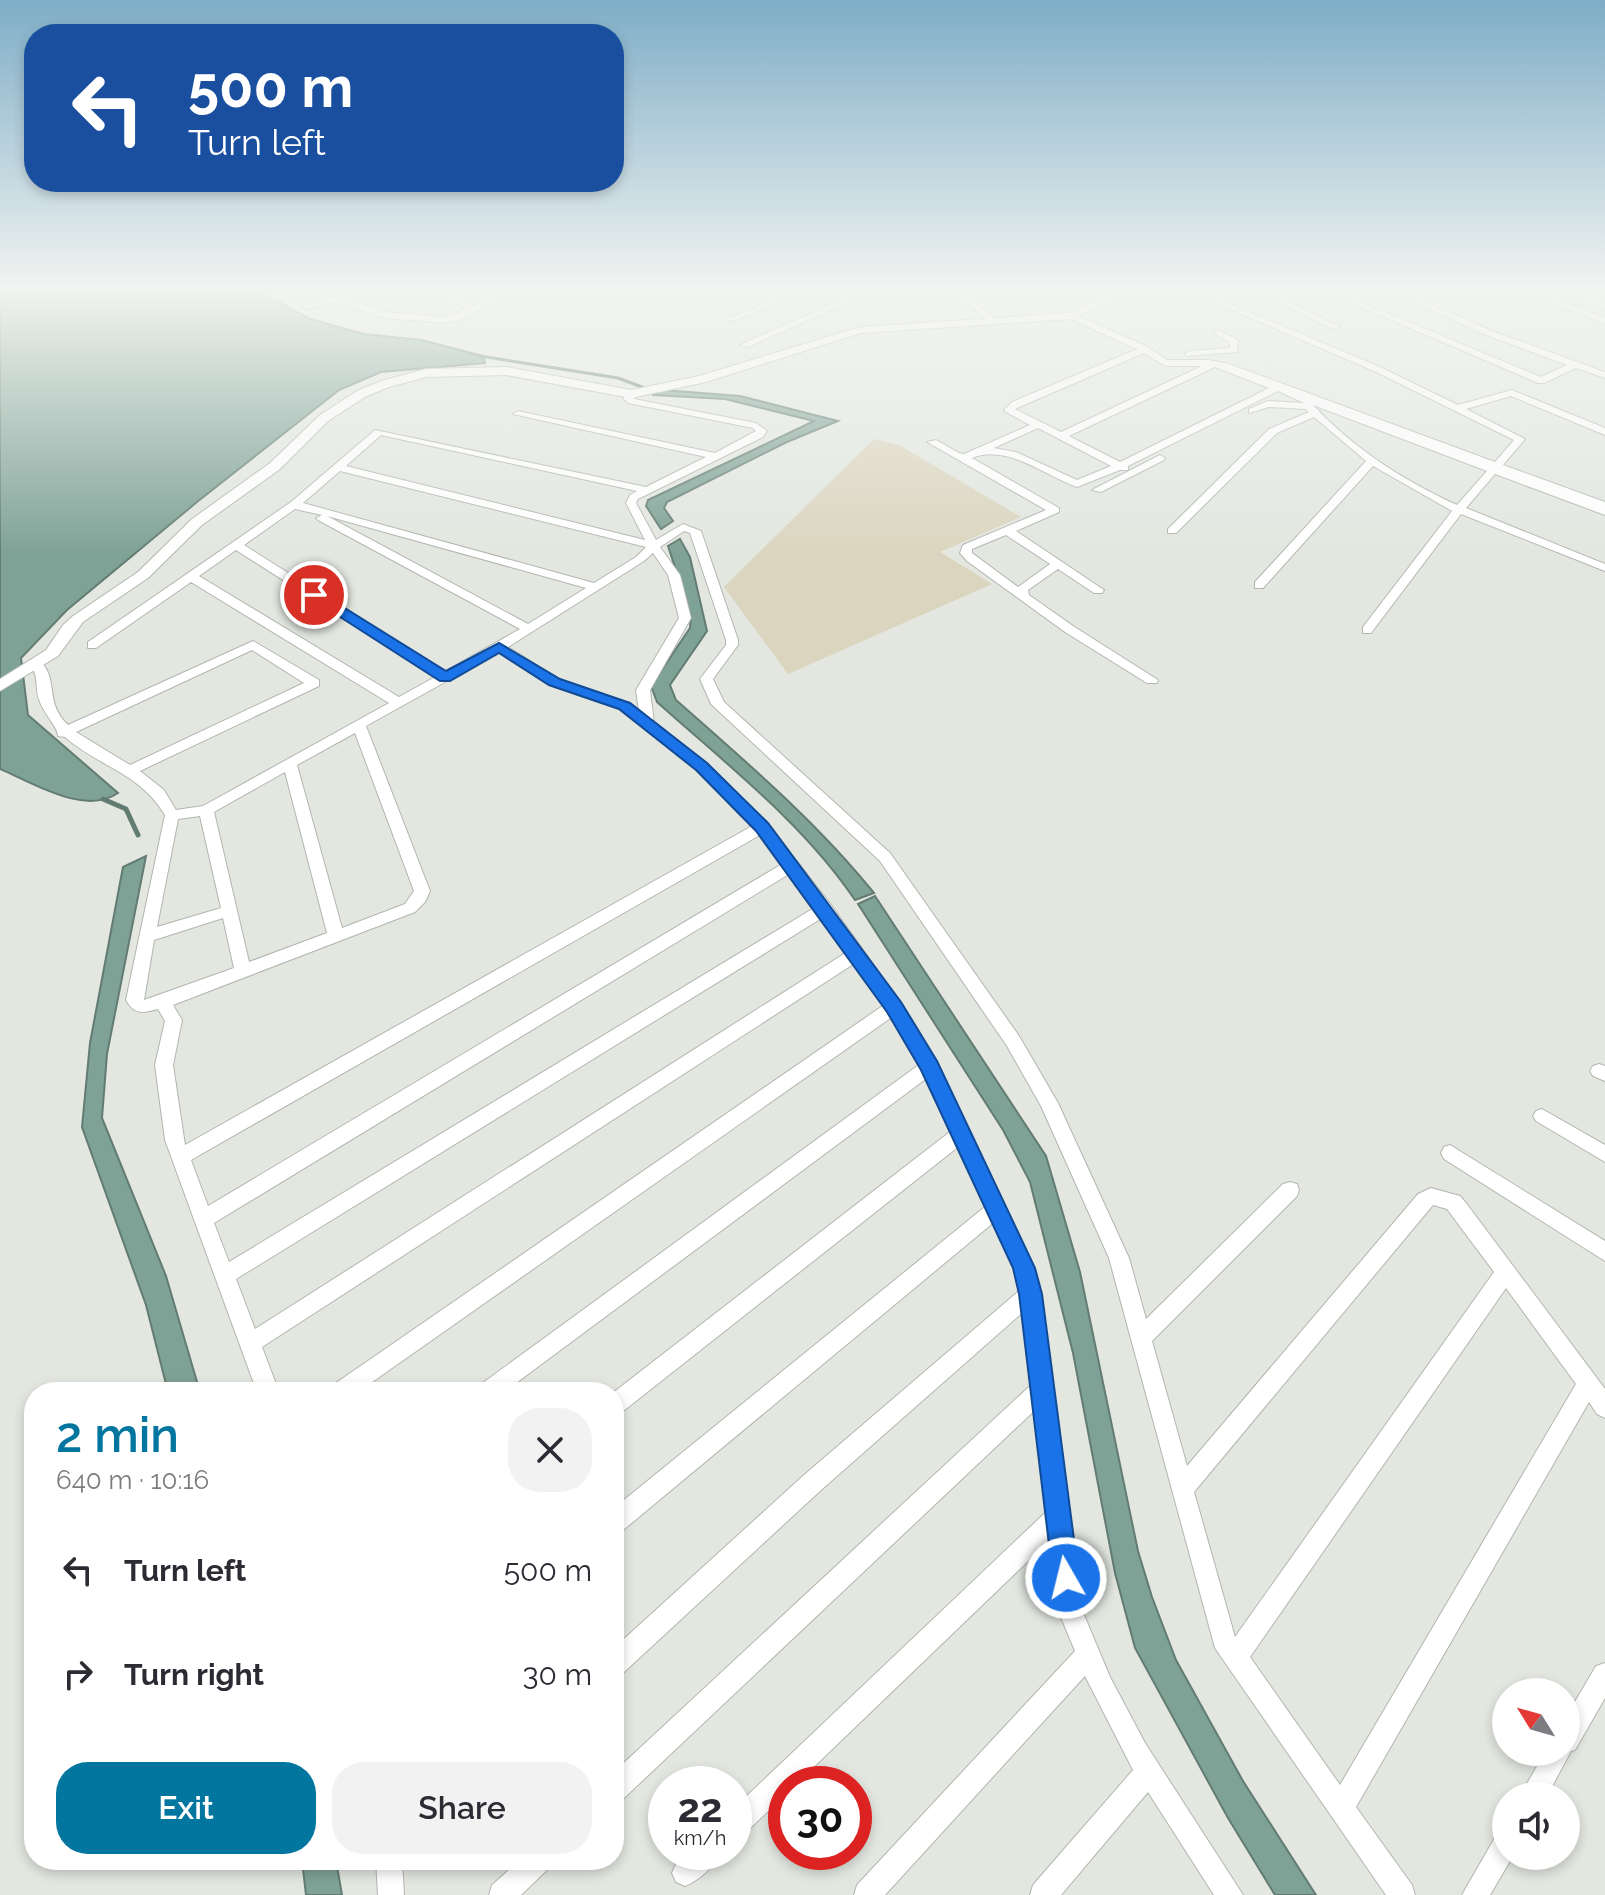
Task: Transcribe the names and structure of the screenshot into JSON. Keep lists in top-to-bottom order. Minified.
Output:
{"north":"top left","page":{"turn":["500 m","Turn left"],"heading":["2 min","640 m · 10:16"],"list":[{"name":"Turn left","value":"500 m"},{"name":"Turn right","value":"30 m"}],"buttons":["Exit","Share"],"speed":"22 km/h","limit":"30"}}
